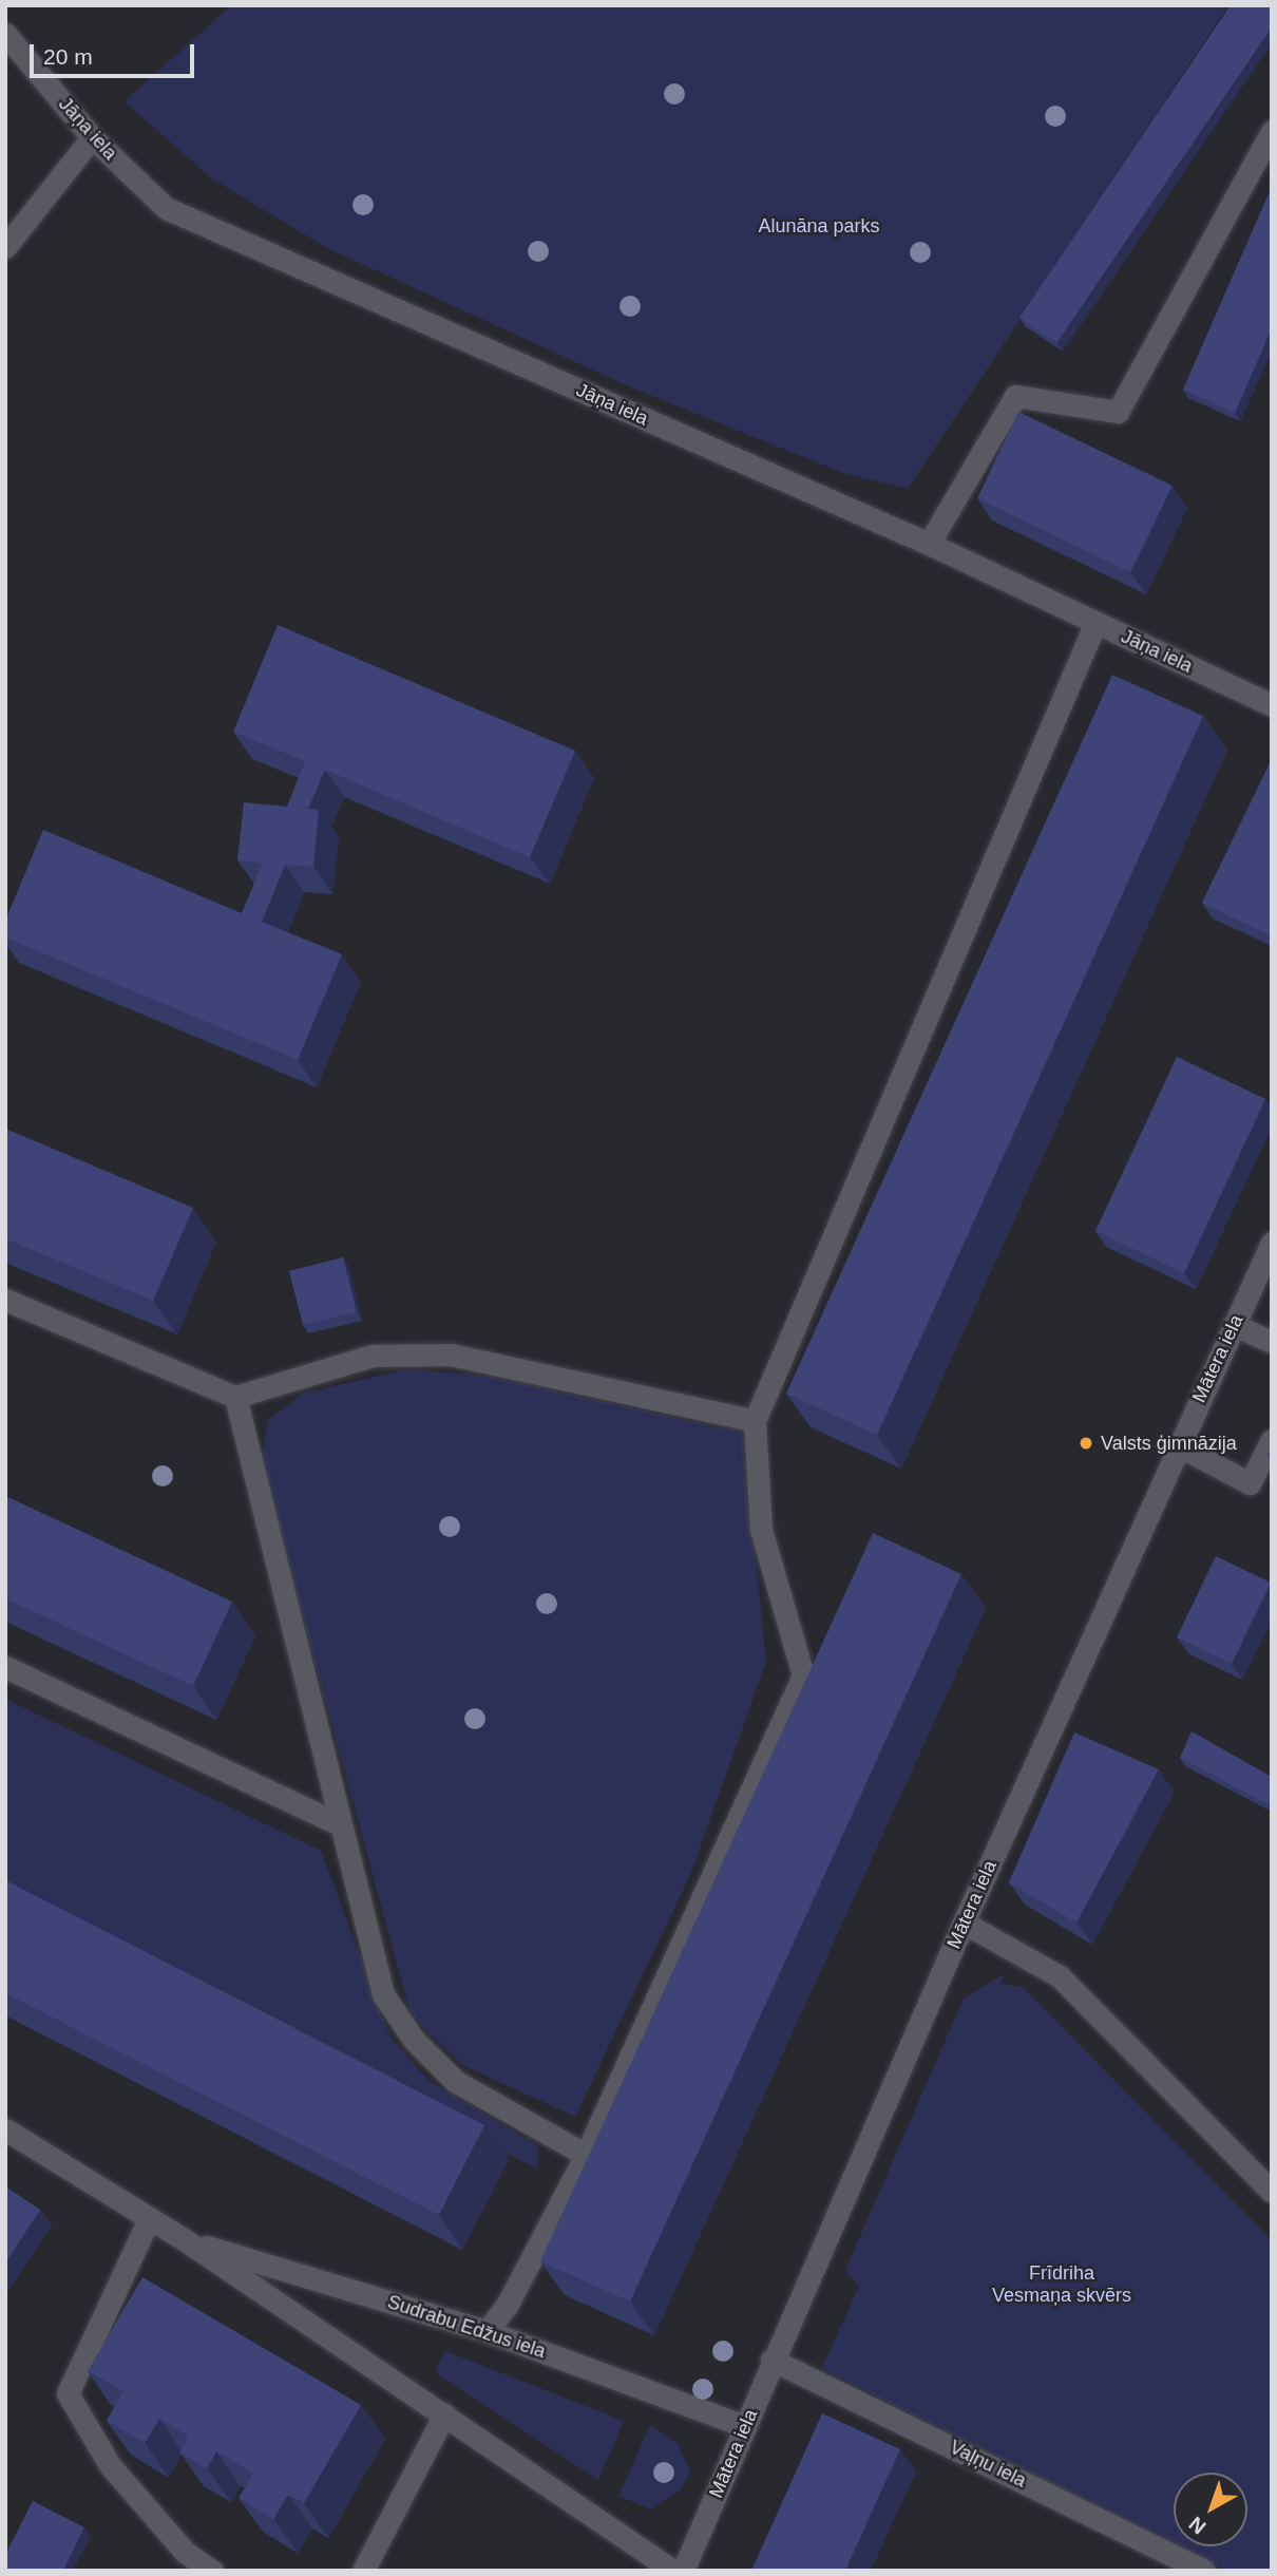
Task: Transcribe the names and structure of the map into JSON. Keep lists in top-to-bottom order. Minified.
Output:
{"streets":{"street":["Jāņa iela","Mātera iela","Sudrabu Edžus iela","Vaļņu iela"]},"crossings":[["Mātera iela","Sudrabu Edžus iela"],["Mātera iela","Vaļņu iela"]],"parks":["Alunāna parks","Frīdriha Vesmaņa skvērs"],"places":["Valsts ģimnāzija"],"scale_bar":"20 m","north":"bottom left"}
